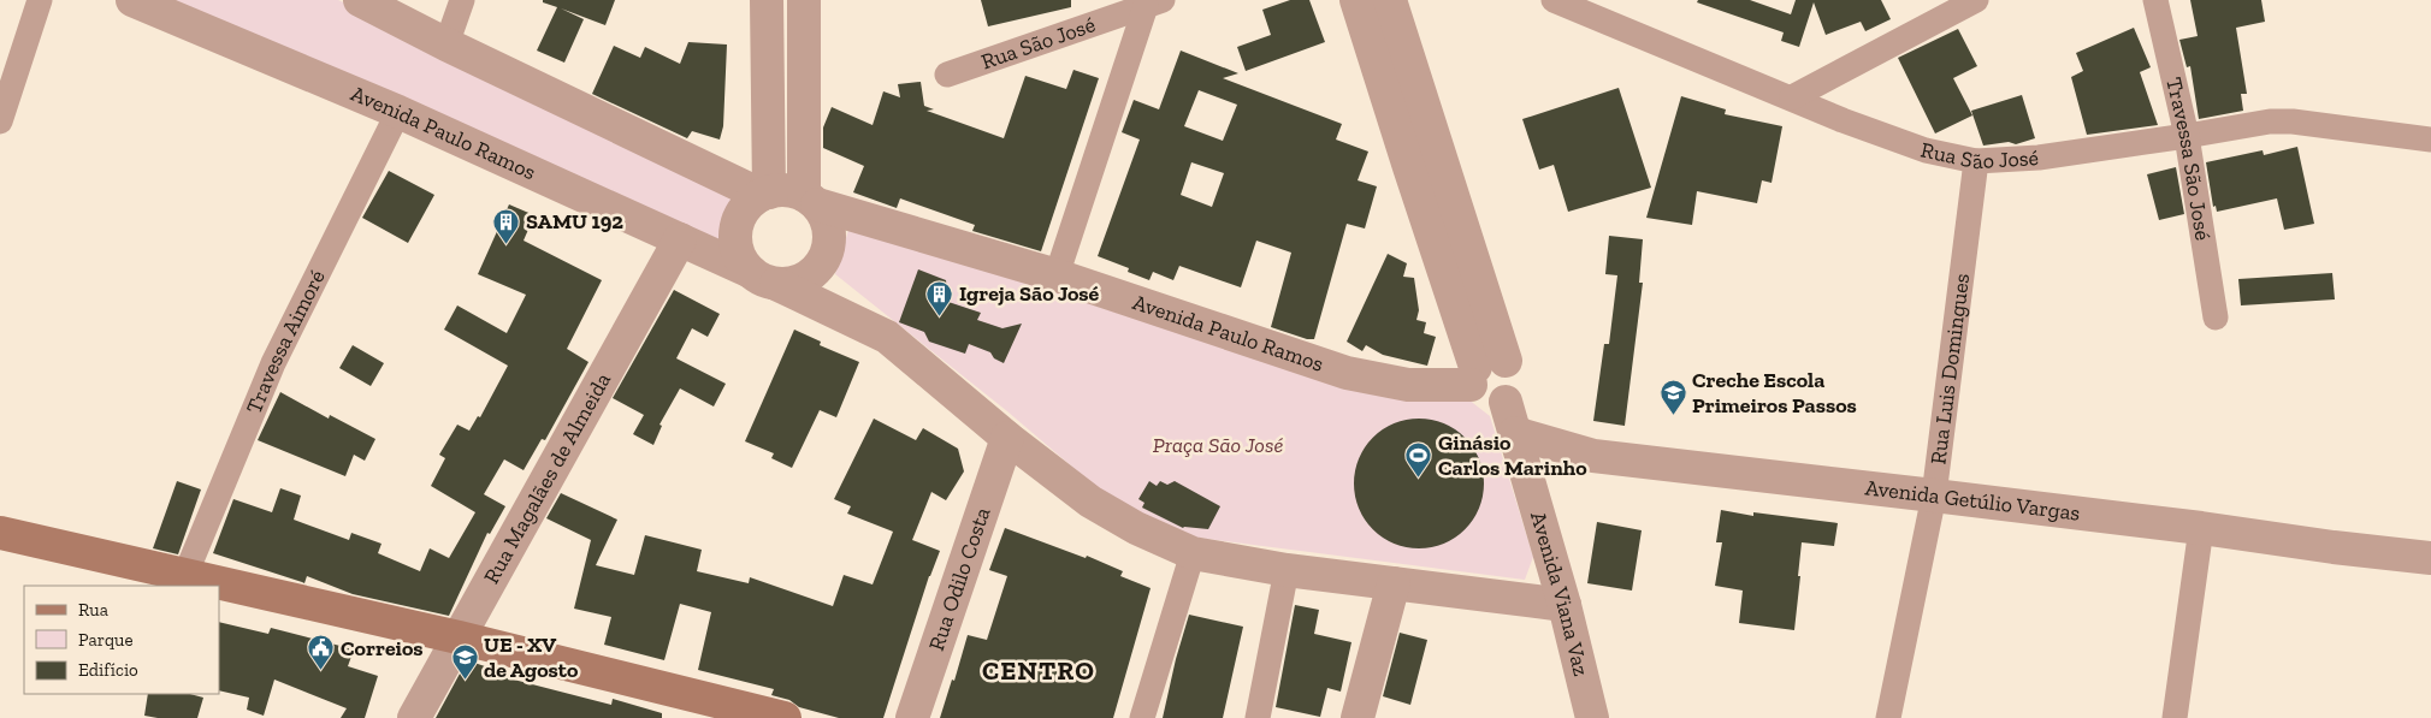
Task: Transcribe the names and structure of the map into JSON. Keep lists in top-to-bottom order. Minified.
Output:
{"streets":{"street":["Rua São José","Avenida Paulo Ramos","Travessa São José","Travessa Aimoré","Rua Luis Domingues","Rua Magalães de Almeida","Avenida Getúlio Vargas","Rua Odilo Costa","Avenida Viana Vaz"]},"crossings":[["Rua São José","Travessa São José"],["Rua São José","Rua Luis Domingues"],["Avenida Paulo Ramos","Travessa Aimoré"],["Avenida Paulo Ramos","Rua Magalães de Almeida"],["Avenida Paulo Ramos","Rua Odilo Costa"],["Avenida Paulo Ramos","Avenida Viana Vaz"],["Rua Luis Domingues","Avenida Getúlio Vargas"],["Avenida Getúlio Vargas","Avenida Viana Vaz"]],"districts":["CENTRO"],"parks":["Praça São José"],"places":{"building":["SAMU 192","Igreja São José"],"school or university":["Creche Escola Primeiros Passos","UE - XV de Agosto"],"sports":["Ginásio Carlos Marinho"],"public building":["Correios"]},"legend":["Rua","Parque","Edifício"]}
